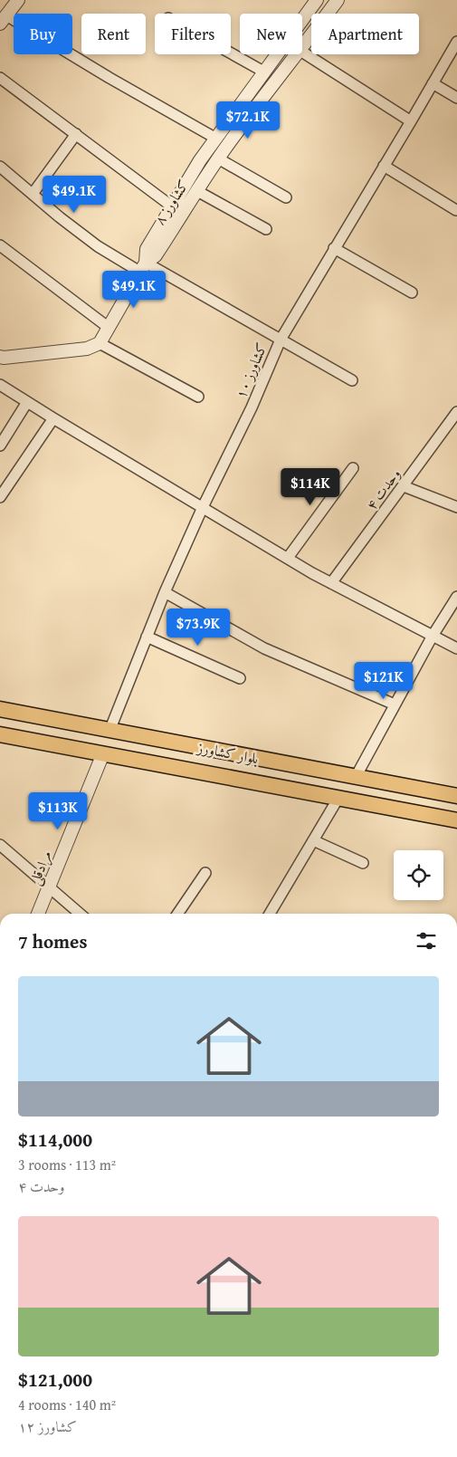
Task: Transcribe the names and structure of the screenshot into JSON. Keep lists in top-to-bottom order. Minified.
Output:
{"streets":{"main road":["بلوار کشاورز"],"street":["کشاورز ۸","کشاورز ۱۰","وحدت ۴","مرادقلی"]},"crossings":[["کشاورز ۱۰","بلوار کشاورز"],["بلوار کشاورز","مرادقلی"]],"page":{"chip":["Buy","Rent","Filters","New","Apartment"],"price":["$72.1K","$49.1K","$49.1K","$114K","$73.9K","$121K","$113K"],"heading":"7 homes","list":[{"name":"$114,000","note":"3 rooms · 113 m² · وحدت ۴"},{"name":"$121,000","note":"4 rooms · 140 m² · کشاورز ۱۲"}]}}
